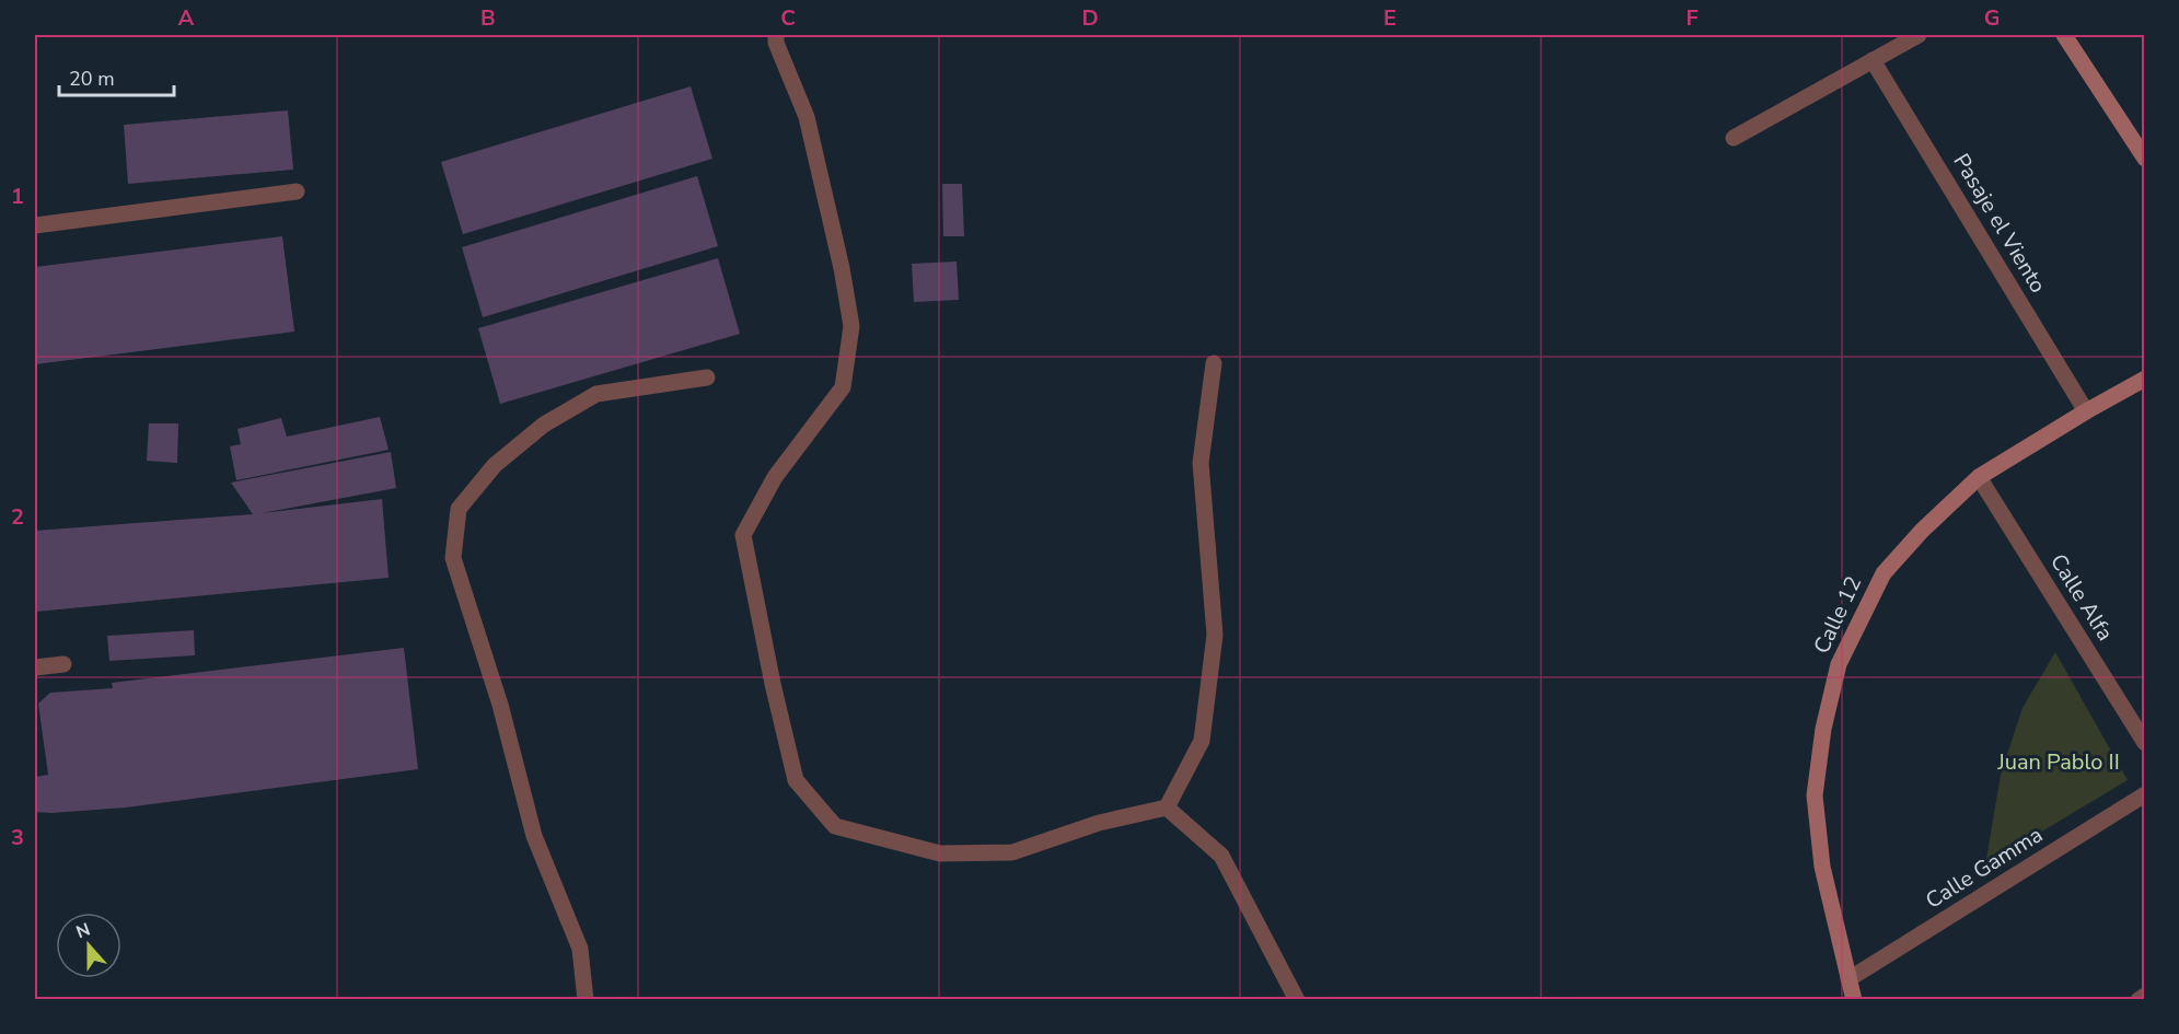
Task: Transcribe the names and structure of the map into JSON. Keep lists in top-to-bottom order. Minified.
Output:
{"streets":{"street":["Pasaje el Viento","Calle Alfa","Calle 12","Calle Gamma"]},"crossings":[["Pasaje el Viento","Calle 12"],["Calle Alfa","Calle 12"],["Calle 12","Calle Gamma"]],"parks":["Juan Pablo II"],"scale_bar":"20 m","north":"top","grid":{"columns":["A","B","C","D","E","F","G"],"rows":["1","2","3"]}}
